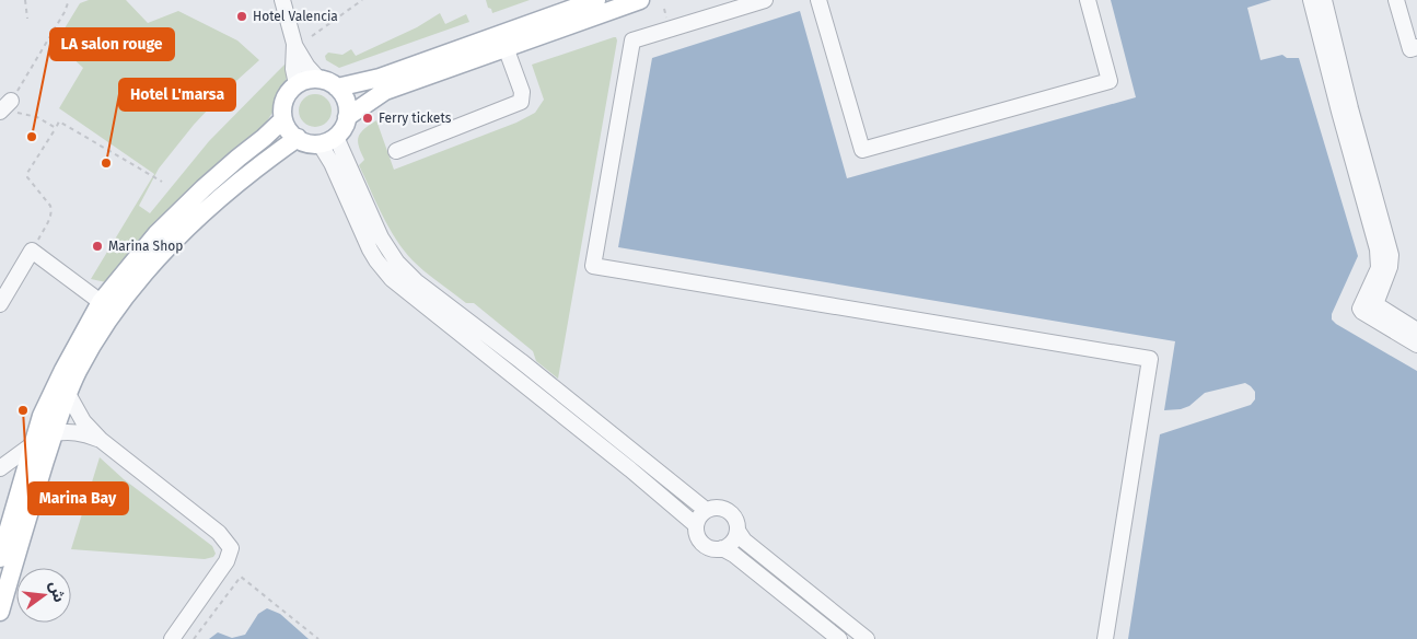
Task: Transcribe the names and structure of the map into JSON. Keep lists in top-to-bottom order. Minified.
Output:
{"places":["Hotel Valencia","Ferry tickets","LA salon rouge","Hotel L'marsa","Marina Shop","Marina Bay"],"north":"right"}
